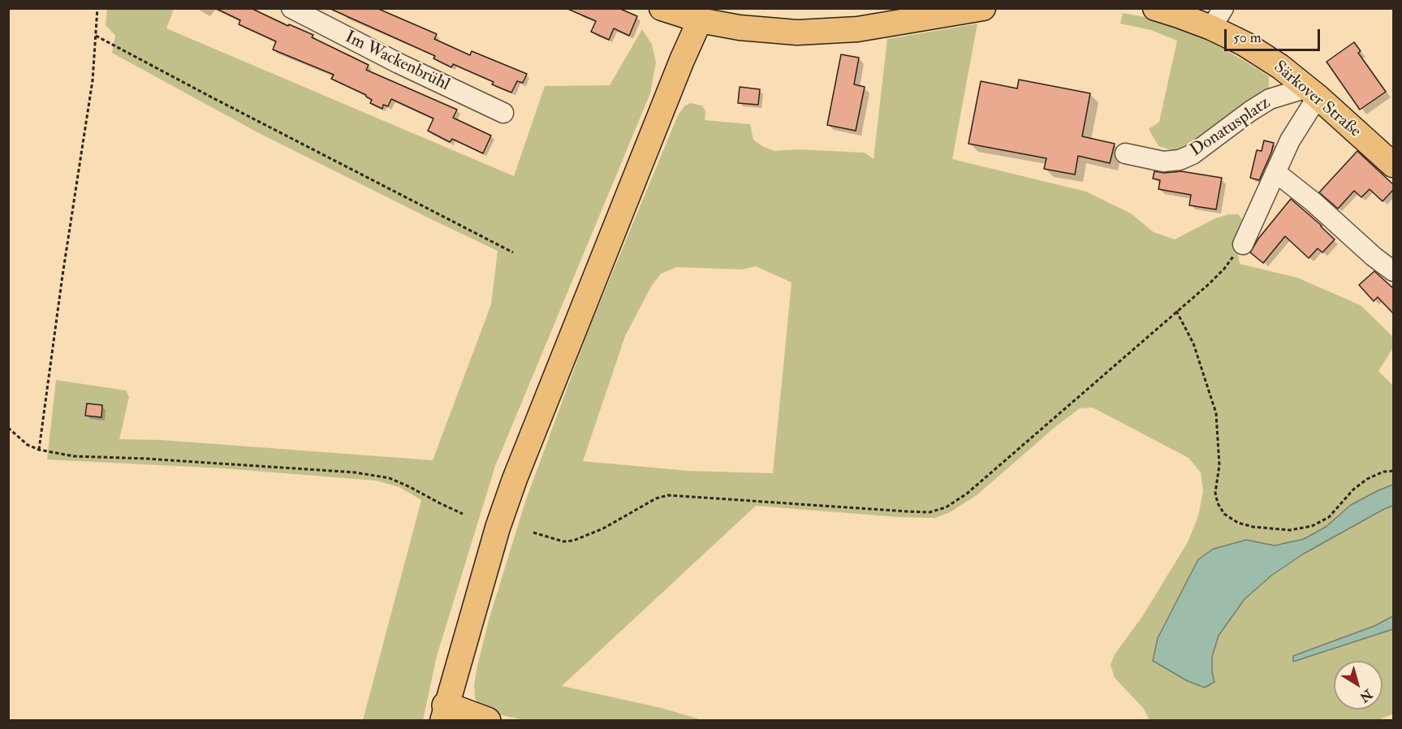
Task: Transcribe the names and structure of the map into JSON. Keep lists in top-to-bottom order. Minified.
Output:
{"streets":{"main road":["Särkover Straße"],"street":["Im Wackenbrühl","Donatusplatz"]},"crossings":[["Särkover Straße","Donatusplatz"]],"scale_bar":"50 m","north":"bottom right"}
